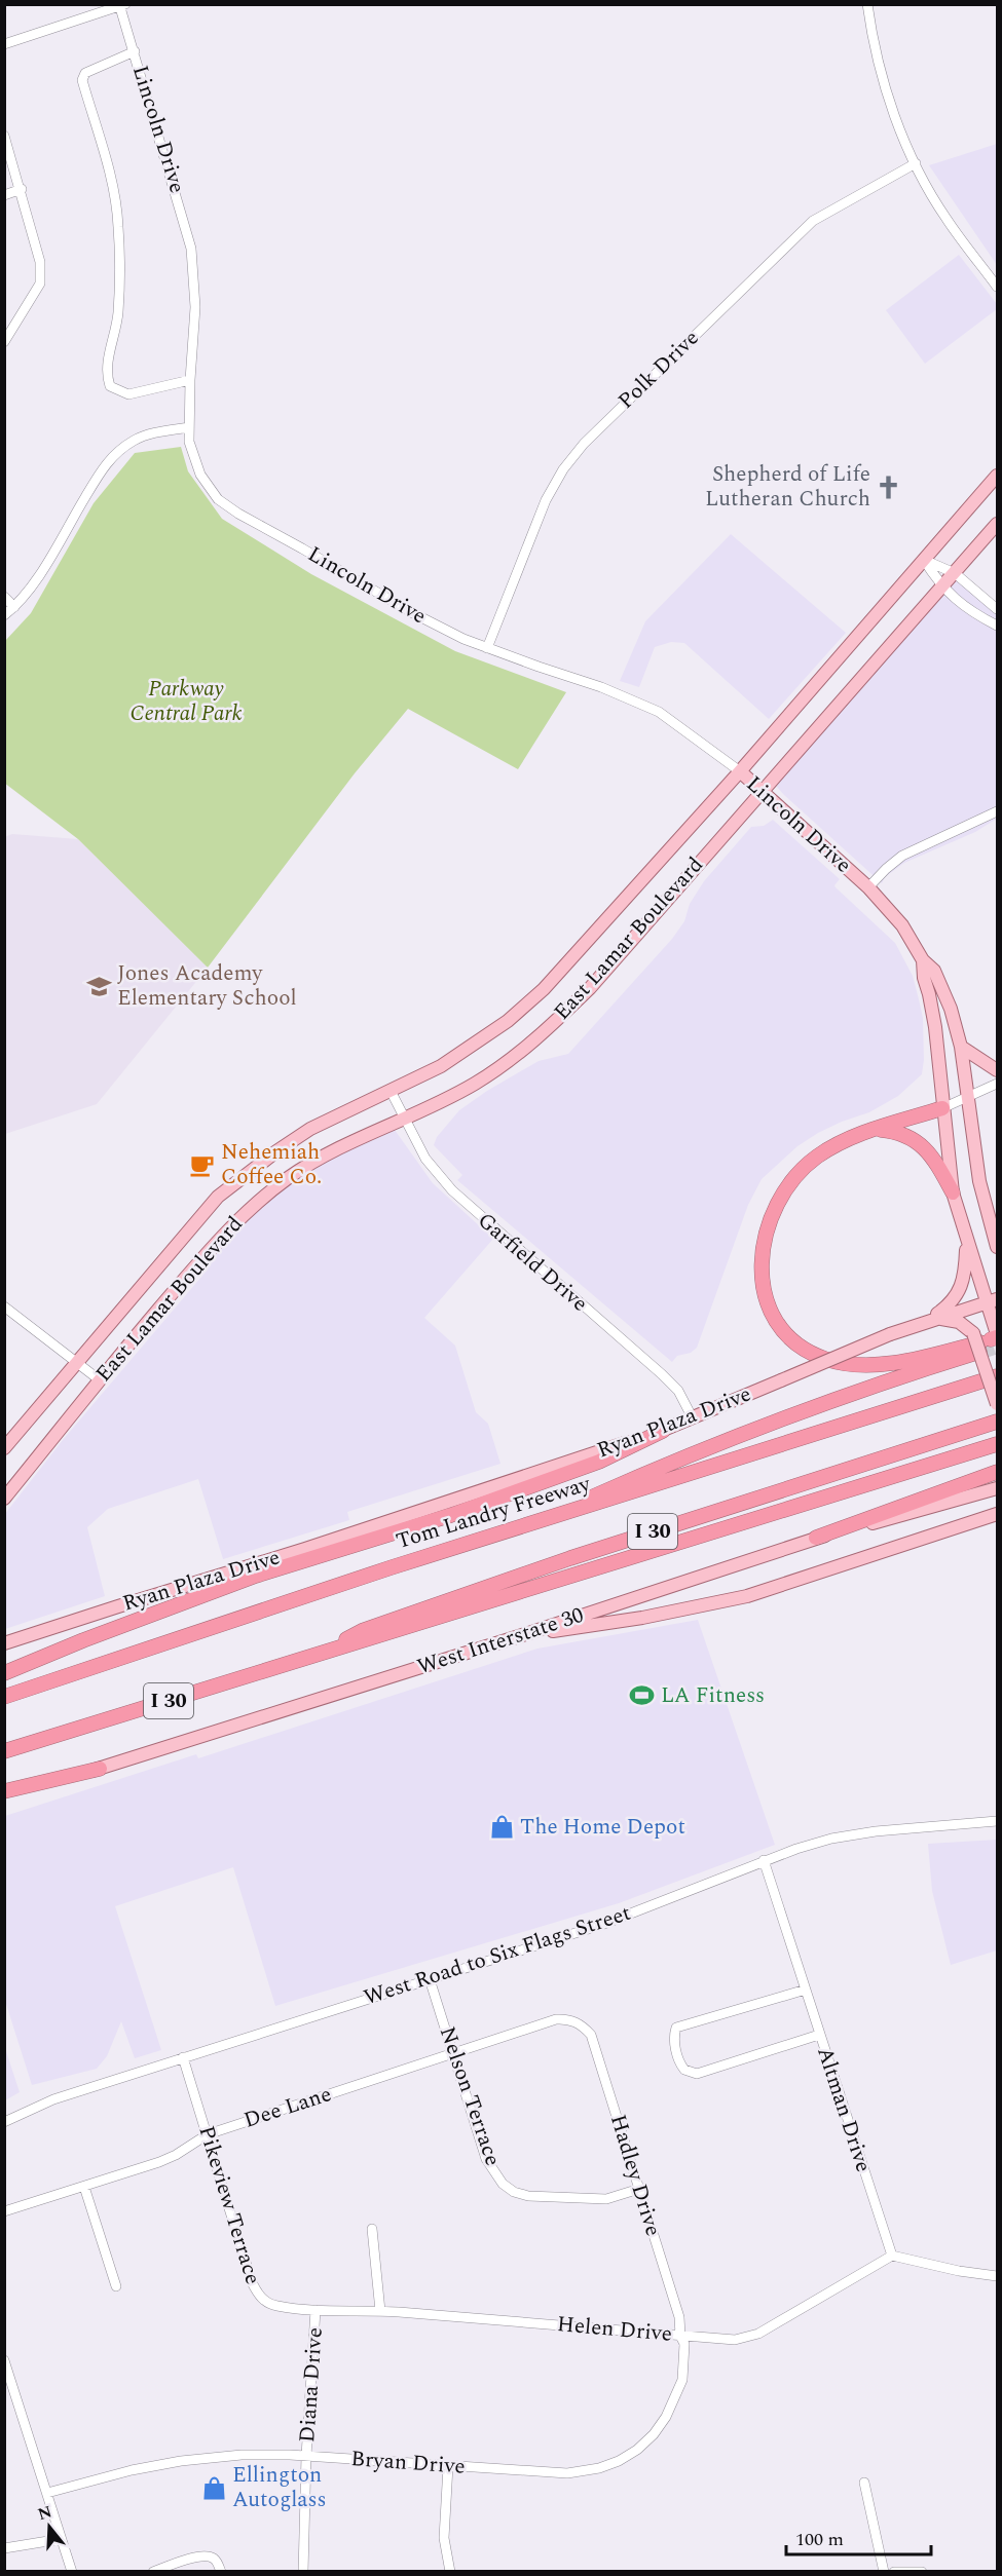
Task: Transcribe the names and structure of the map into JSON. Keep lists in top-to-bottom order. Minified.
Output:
{"streets":{"highway":["Tom Landry Freeway","I 30"],"main road":["Lincoln Drive","East Lamar Boulevard","Ryan Plaza Drive","West Interstate 30"],"street":["Polk Drive","Garfield Drive","West Road to Six Flags Street","Nelson Terrace","Dee Lane","Altman Drive","Hadley Drive","Pikeview Terrace","Helen Drive","Diana Drive","Bryan Drive"]},"crossings":[["Lincoln Drive","Polk Drive"],["Lincoln Drive","East Lamar Boulevard"],["Lincoln Drive","Ryan Plaza Drive"],["East Lamar Boulevard","Garfield Drive"],["Garfield Drive","Ryan Plaza Drive"],["West Road to Six Flags Street","Nelson Terrace"],["West Road to Six Flags Street","Altman Drive"],["West Road to Six Flags Street","Pikeview Terrace"],["Nelson Terrace","Dee Lane"],["Nelson Terrace","Hadley Drive"],["Dee Lane","Hadley Drive"],["Dee Lane","Pikeview Terrace"],["Altman Drive","Helen Drive"],["Hadley Drive","Helen Drive"],["Hadley Drive","Bryan Drive"],["Pikeview Terrace","Helen Drive"],["Pikeview Terrace","Diana Drive"],["Helen Drive","Diana Drive"],["Helen Drive","Bryan Drive"],["Diana Drive","Bryan Drive"]],"parks":["Parkway Central Park"],"places":{"church":["Shepherd of Life Lutheran Church"],"school or university":["Jones Academy Elementary School"],"cafe":["Nehemiah Coffee Co."],"sports":["LA Fitness"],"shop":["The Home Depot","Ellington Autoglass"]},"scale_bar":"100 m","north":"top"}
